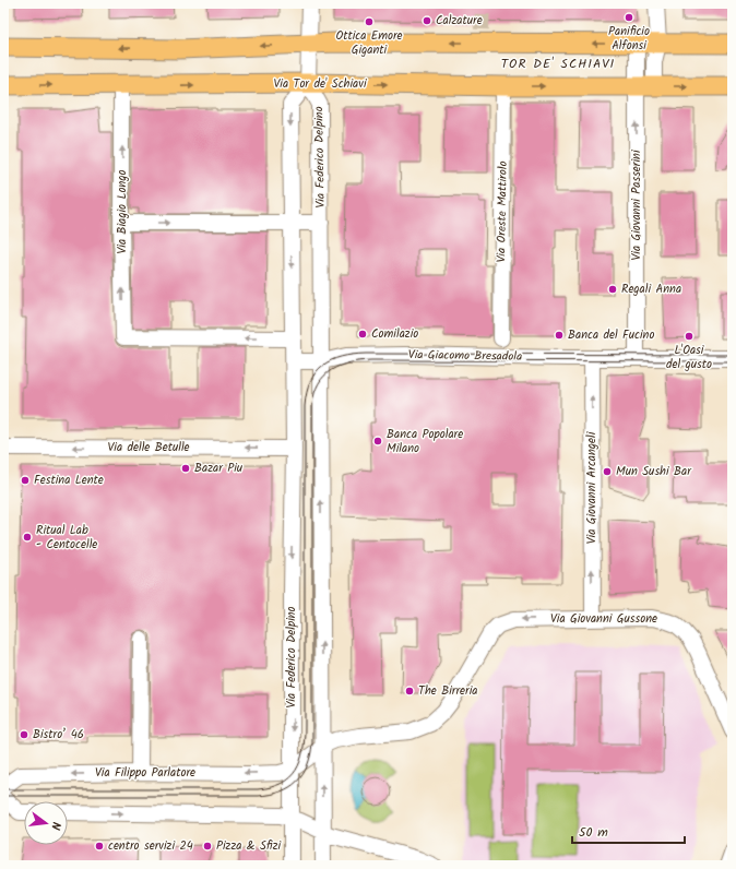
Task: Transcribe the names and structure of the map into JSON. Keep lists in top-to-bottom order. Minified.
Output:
{"streets":{"main road":["Via Tor de' Schiavi"],"street":["Via Federico Delpino","Via Giovanni Passerini","Via Biagio Longo","Via Oreste Mattirolo","Via Giacomo Bresadola","Via delle Betulle","Via Giovanni Arcangeli","Via Giovanni Gussone","Via Filippo Parlatore"]},"crossings":[["Via Tor de' Schiavi","Via Federico Delpino"],["Via Tor de' Schiavi","Via Giovanni Passerini"],["Via Tor de' Schiavi","Via Biagio Longo"],["Via Tor de' Schiavi","Via Oreste Mattirolo"],["Via Federico Delpino","Via Biagio Longo"],["Via Federico Delpino","Via Giacomo Bresadola"],["Via Federico Delpino","Via delle Betulle"],["Via Federico Delpino","Via Giovanni Gussone"],["Via Federico Delpino","Via Filippo Parlatore"],["Via Giovanni Passerini","Via Giacomo Bresadola"],["Via Giacomo Bresadola","Via Giovanni Arcangeli"],["Via Giovanni Arcangeli","Via Giovanni Gussone"],["Via Giovanni Gussone","Via Filippo Parlatore"]],"one_way":["Via Giovanni Passerini","Via delle Betulle","Via Giovanni Arcangeli","Via Giovanni Gussone"],"districts":["TOR DE' SCHIAVI"],"places":["Panificio Alfonsi","Calzature","Ottica Emore Giganti","Regali Anna","Comilazio","Banca del Fucino","L'Oasi del gusto","Banca Popolare Milano","Bazar Piu","Mun Sushi Bar","Festina Lente","Ritual Lab - Centocelle","The Birreria","Bistro’ 46","centro servizi 24","Pizza & Sfizi"],"scale_bar":"50 m","north":"right"}
